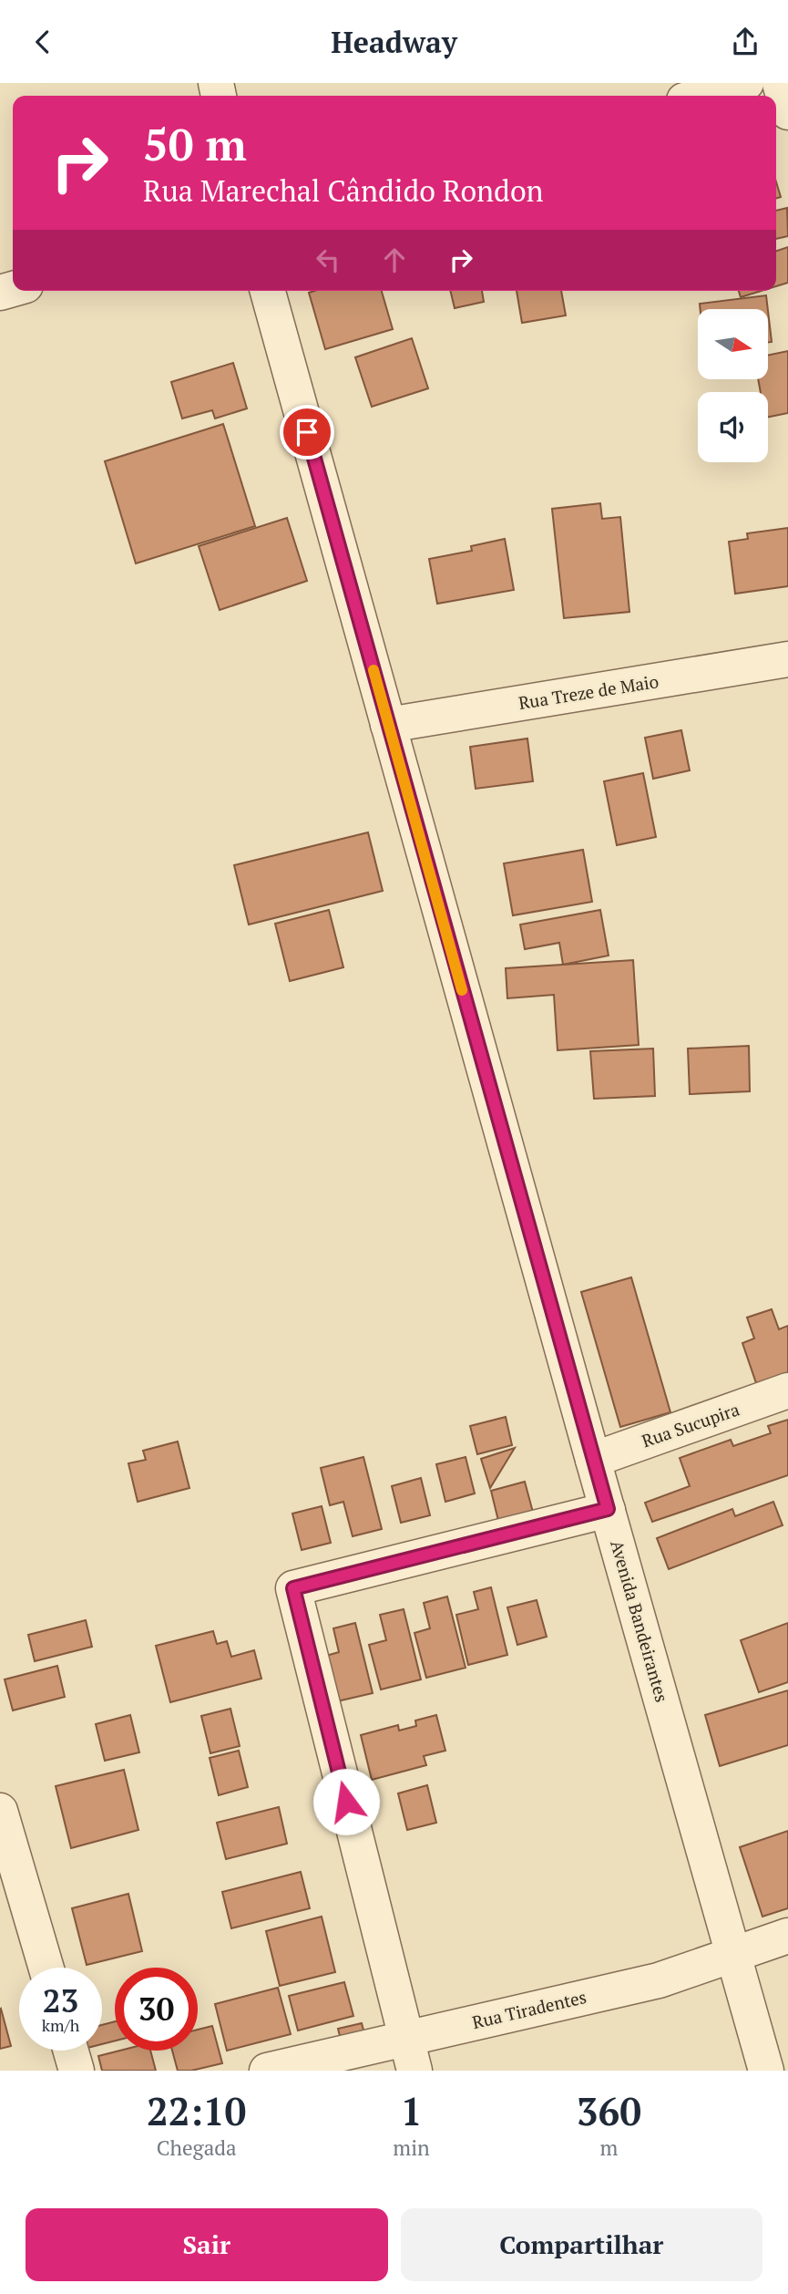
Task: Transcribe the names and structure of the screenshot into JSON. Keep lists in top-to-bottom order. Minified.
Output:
{"streets":{"street":["Rua Treze de Maio","Rua Sucupira","Avenida Bandeirantes","Rua Tiradentes"]},"crossings":[["Rua Treze de Maio","Avenida Bandeirantes"],["Rua Sucupira","Avenida Bandeirantes"],["Avenida Bandeirantes","Rua Tiradentes"]],"north":"right","page":{"header":"Headway","turn":["50 m","Rua Marechal Cândido Rondon"],"speed":"23 km/h","limit":"30","eta":["22:10","Chegada","1","min","360","m"],"buttons":["Sair","Compartilhar"]}}
